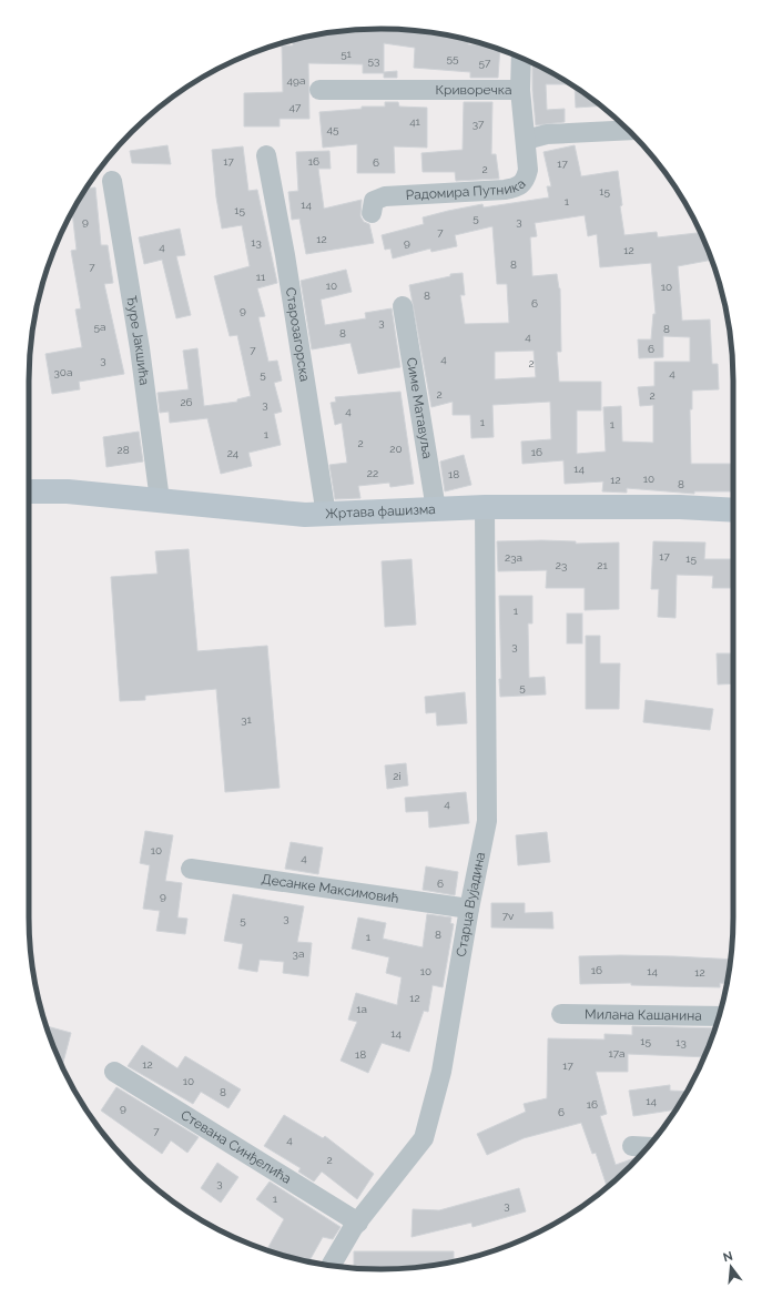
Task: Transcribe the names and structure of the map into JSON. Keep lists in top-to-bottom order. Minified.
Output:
{"streets":{"street":["Криворечка","Радомира Путника","Старозагорска","Ђуре Јакшића","Симе Матавуља","Жртава фашизма","Десанке Максимовић","Старца Вујадина","Милана Кашанина","Стевана Синђелића"]},"crossings":[["Криворечка","Радомира Путника"],["Старозагорска","Жртава фашизма"],["Ђуре Јакшића","Жртава фашизма"],["Симе Матавуља","Жртава фашизма"],["Жртава фашизма","Старца Вујадина"],["Десанке Максимовић","Старца Вујадина"],["Старца Вујадина","Стевана Синђелића"]],"house_numbers":["51","55","53","57","49a","47","41","37","45","17","16","6","17","2","15","1","14","15","5","9","3","7","12","13","9","4","12","8","7","11","10","10","8","6","9","3","5a","8","8","4","6","7","4","3","2","30a","4","5","2","2","26","3","4","1","1","1","2","20","28","16","24","14","22","18","10","12","8","17","23a","15","23","21","1","3","5","31","2i","4","10","4","6","9","7v","3","5","8","1","3a","16","10","14","12","12","1a","14","15","13","17a","18","12","17","10","8","14","16","9","6","7","4","2","3","1","3"],"north":"top"}
